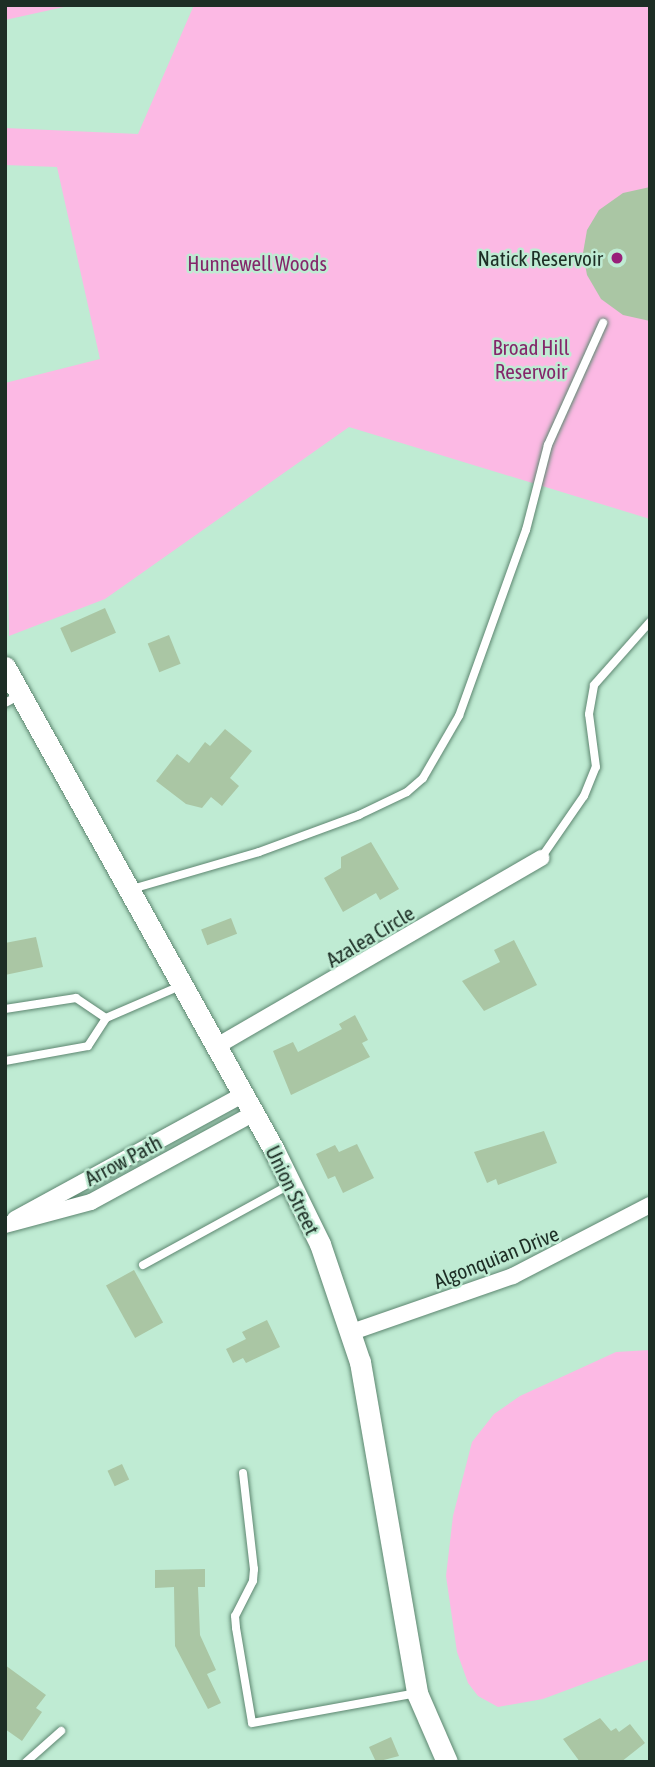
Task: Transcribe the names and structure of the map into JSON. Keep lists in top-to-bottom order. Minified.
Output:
{"streets":{"street":["Azalea Circle","Arrow Path","Union Street","Algonquian Drive"]},"crossings":[["Azalea Circle","Union Street"],["Arrow Path","Union Street"],["Union Street","Algonquian Drive"]],"parks":["Hunnewell Woods","Broad Hill Reservoir"],"places":["Natick Reservoir"]}
